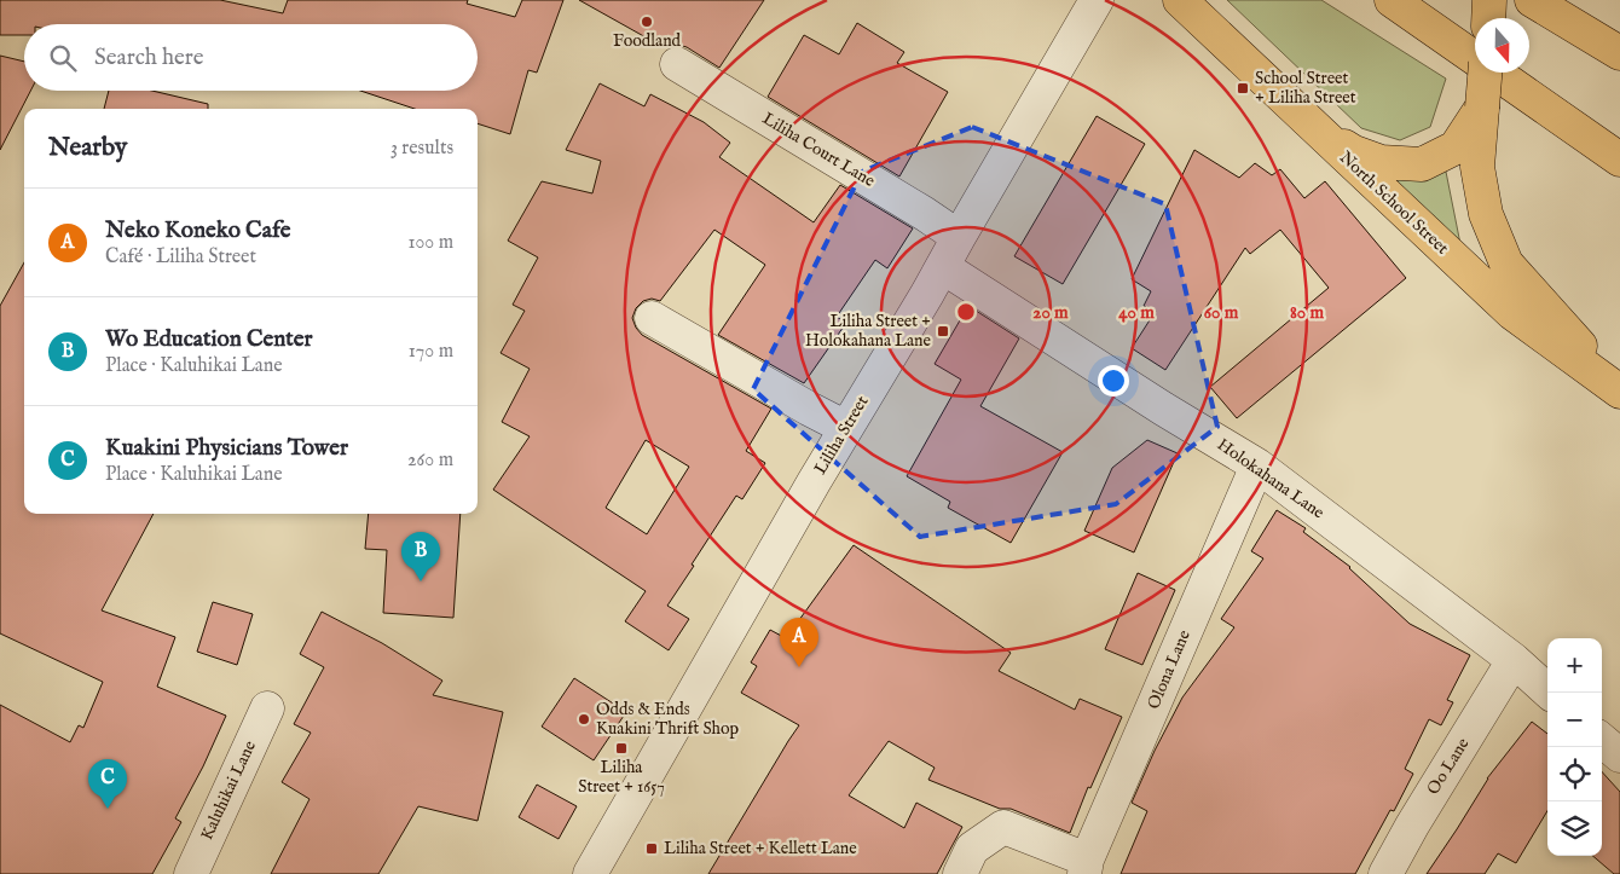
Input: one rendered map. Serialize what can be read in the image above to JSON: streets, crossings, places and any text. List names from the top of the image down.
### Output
{
  "streets": {
    "main road": ["North School Street"],
    "street": [
      "Liliha Court Lane",
      "Liliha Street",
      "Holokahana Lane",
      "Olona Lane",
      "Oo Lane",
      "Kaluhikai Lane"
    ]
  },
  "crossings": [
    ["Liliha Court Lane", "Liliha Street"],
    ["Liliha Street", "Holokahana Lane"],
    ["Holokahana Lane", "Olona Lane"],
    ["Holokahana Lane", "Oo Lane"]
  ],
  "places": {
    "other": ["Foodland", "Odds & Ends Kuakini Thrift Shop"],
    "transit": [
      "School Street + Liliha Street",
      "Liliha Street + Holokahana Lane",
      "Liliha Street + 1657",
      "Liliha Street + Kellett Lane"
    ]
  },
  "north": "bottom",
  "page": {
    "search": "Search here",
    "heading": ["Nearby", "3 results"],
    "list": [
      {
        "mark": "A",
        "name": "Neko Koneko Cafe",
        "note": "Café · Liliha Street",
        "value": "100 m"
      },
      {
        "mark": "B",
        "name": "Wo Education Center",
        "note": "Place · Kaluhikai Lane",
        "value": "170 m"
      },
      {
        "mark": "C",
        "name": "Kuakini Physicians Tower",
        "note": "Place · Kaluhikai Lane",
        "value": "260 m"
      }
    ],
    "pins": ["B", "A", "C"],
    "map_buttons": ["+", "−"]
  },
  "rings": [
    "20 m",
    "40 m",
    "60 m",
    "80 m"
  ]
}
